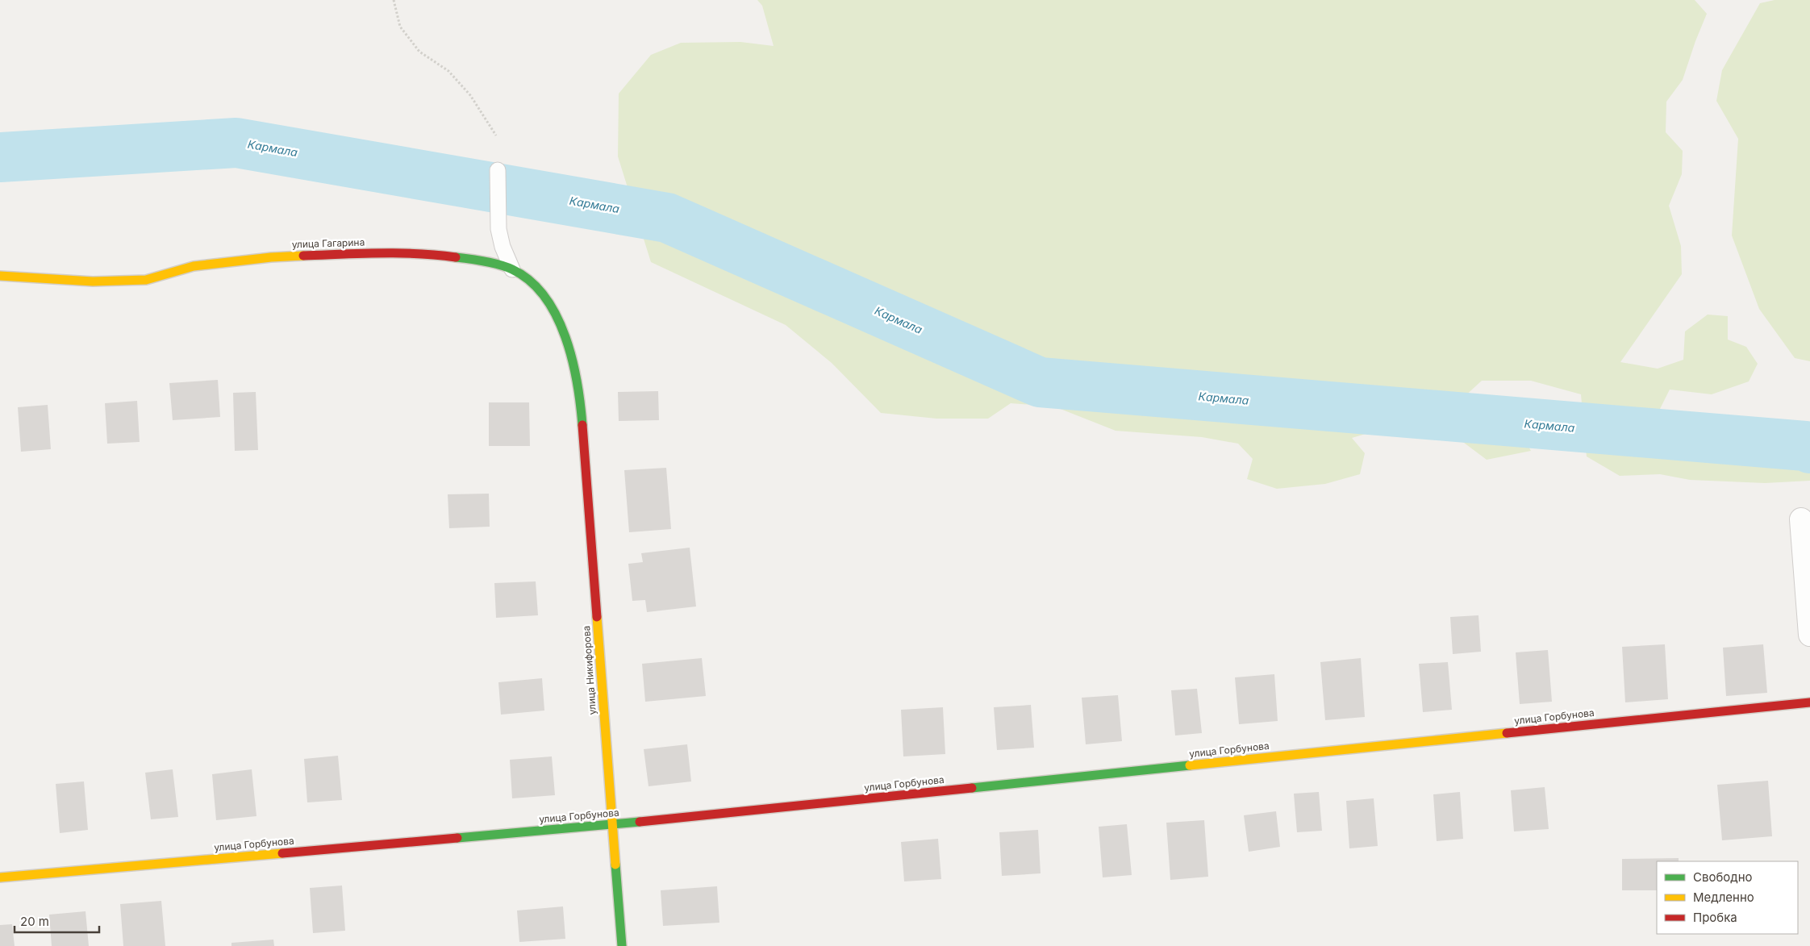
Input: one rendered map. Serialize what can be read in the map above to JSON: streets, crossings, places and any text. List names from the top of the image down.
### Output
{
  "streets": {
    "street": ["улица Гагарина", "улица Никифорова", "улица Горбунова"]
  },
  "crossings": [
    ["улица Гагарина", "улица Никифорова"],
    ["улица Никифорова", "улица Горбунова"]
  ],
  "water": ["Кармала"],
  "legend": ["Свободно", "Медленно", "Пробка"],
  "scale_bar": "20 m"
}
